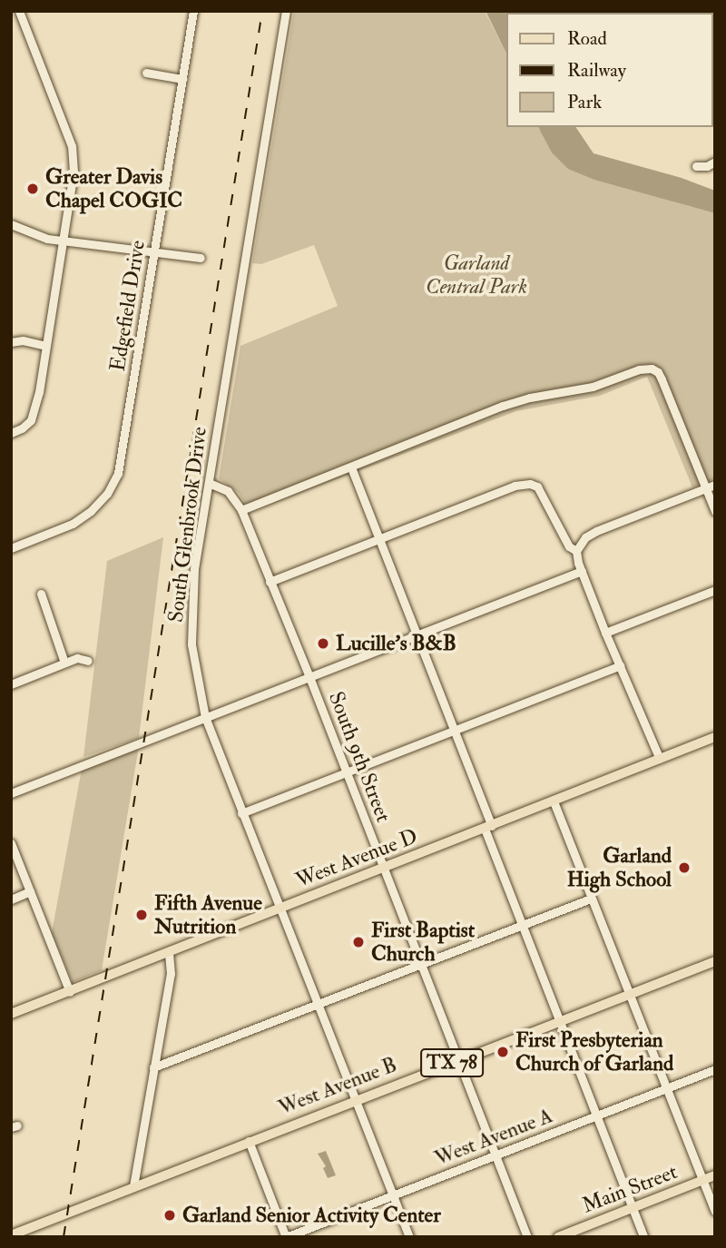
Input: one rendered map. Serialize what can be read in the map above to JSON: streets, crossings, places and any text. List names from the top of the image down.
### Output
{
  "streets": {
    "main road": [
      "West Avenue D",
      "TX 78",
      "West Avenue B",
      "Main Street"
    ],
    "street": [
      "Edgefield Drive",
      "South Glenbrook Drive",
      "South 9th Street",
      "West Avenue A"
    ]
  },
  "crossings": [
    ["South Glenbrook Drive", "South 9th Street"],
    ["South Glenbrook Drive", "West Avenue D"],
    ["South Glenbrook Drive", "West Avenue B"],
    ["South Glenbrook Drive", "West Avenue A"],
    ["South 9th Street", "West Avenue D"],
    ["South 9th Street", "West Avenue B"],
    ["South 9th Street", "West Avenue A"]
  ],
  "parks": ["Garland Central Park"],
  "places": [
    "Greater Davis Chapel COGIC",
    "Lucille's B&B",
    "Garland High School",
    "Fifth Avenue Nutrition",
    "First Baptist Church",
    "First Presbyterian Church of Garland",
    "Garland Senior Activity Center"
  ],
  "legend": ["Road", "Railway", "Park"]
}
